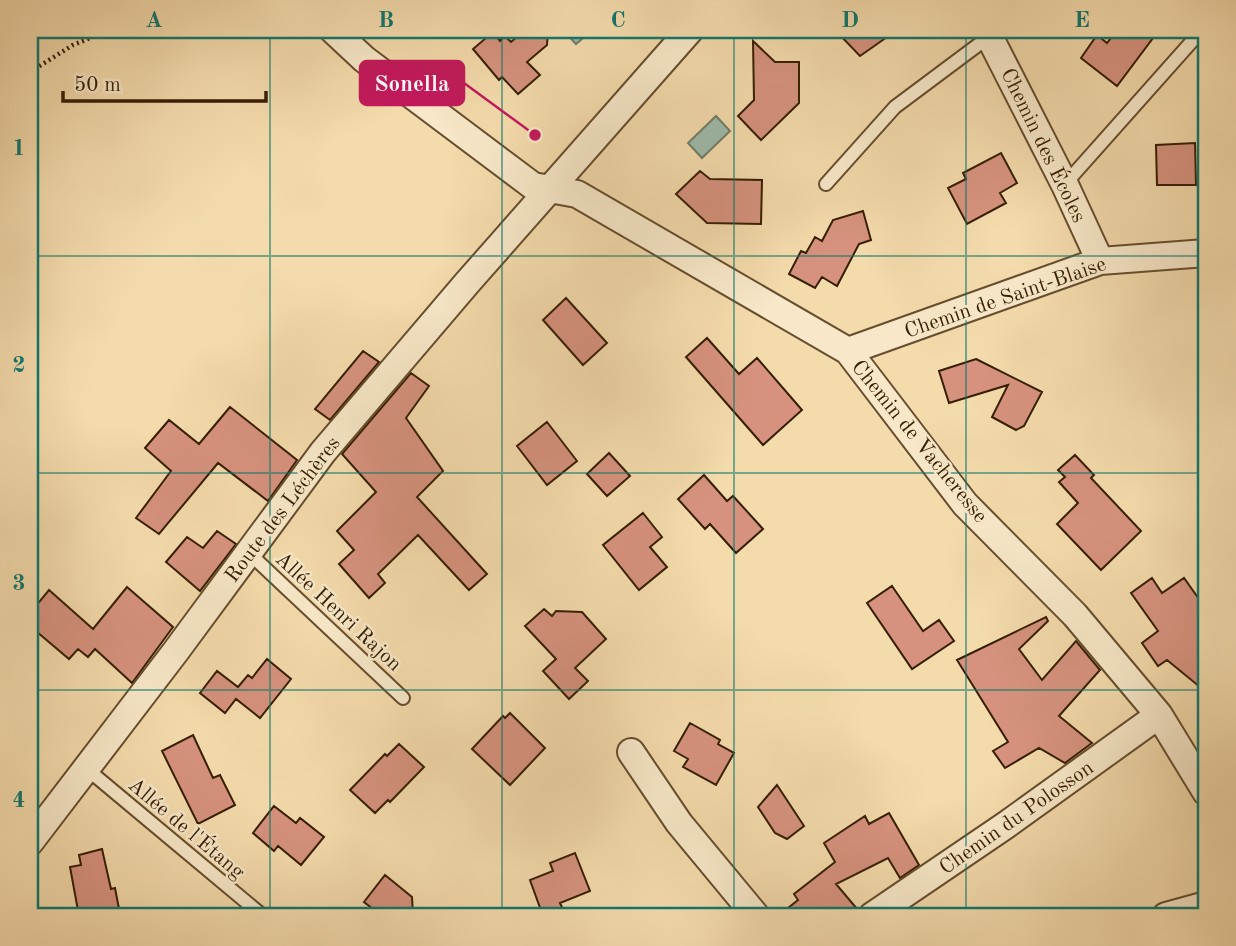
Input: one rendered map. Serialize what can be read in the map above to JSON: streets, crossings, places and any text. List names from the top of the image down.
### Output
{
  "streets": {
    "street": [
      "Chemin des Écoles",
      "Chemin de Saint-Blaise",
      "Chemin de Vacheresse",
      "Route des Léchères",
      "Chemin du Polosson"
    ],
    "lane": ["Allée Henri Rajon", "Allée de l'Étang"]
  },
  "crossings": [
    ["Chemin des Écoles", "Chemin de Saint-Blaise"],
    ["Chemin de Saint-Blaise", "Chemin de Vacheresse"],
    ["Chemin de Vacheresse", "Route des Léchères"],
    ["Chemin de Vacheresse", "Chemin du Polosson"],
    ["Route des Léchères", "Allée Henri Rajon"],
    ["Route des Léchères", "Allée de l'Étang"]
  ],
  "places": ["Sonella"],
  "scale_bar": "50 m",
  "grid": {
    "columns": [
      "A",
      "B",
      "C",
      "D",
      "E"
    ],
    "rows": [
      "1",
      "2",
      "3",
      "4"
    ]
  }
}
